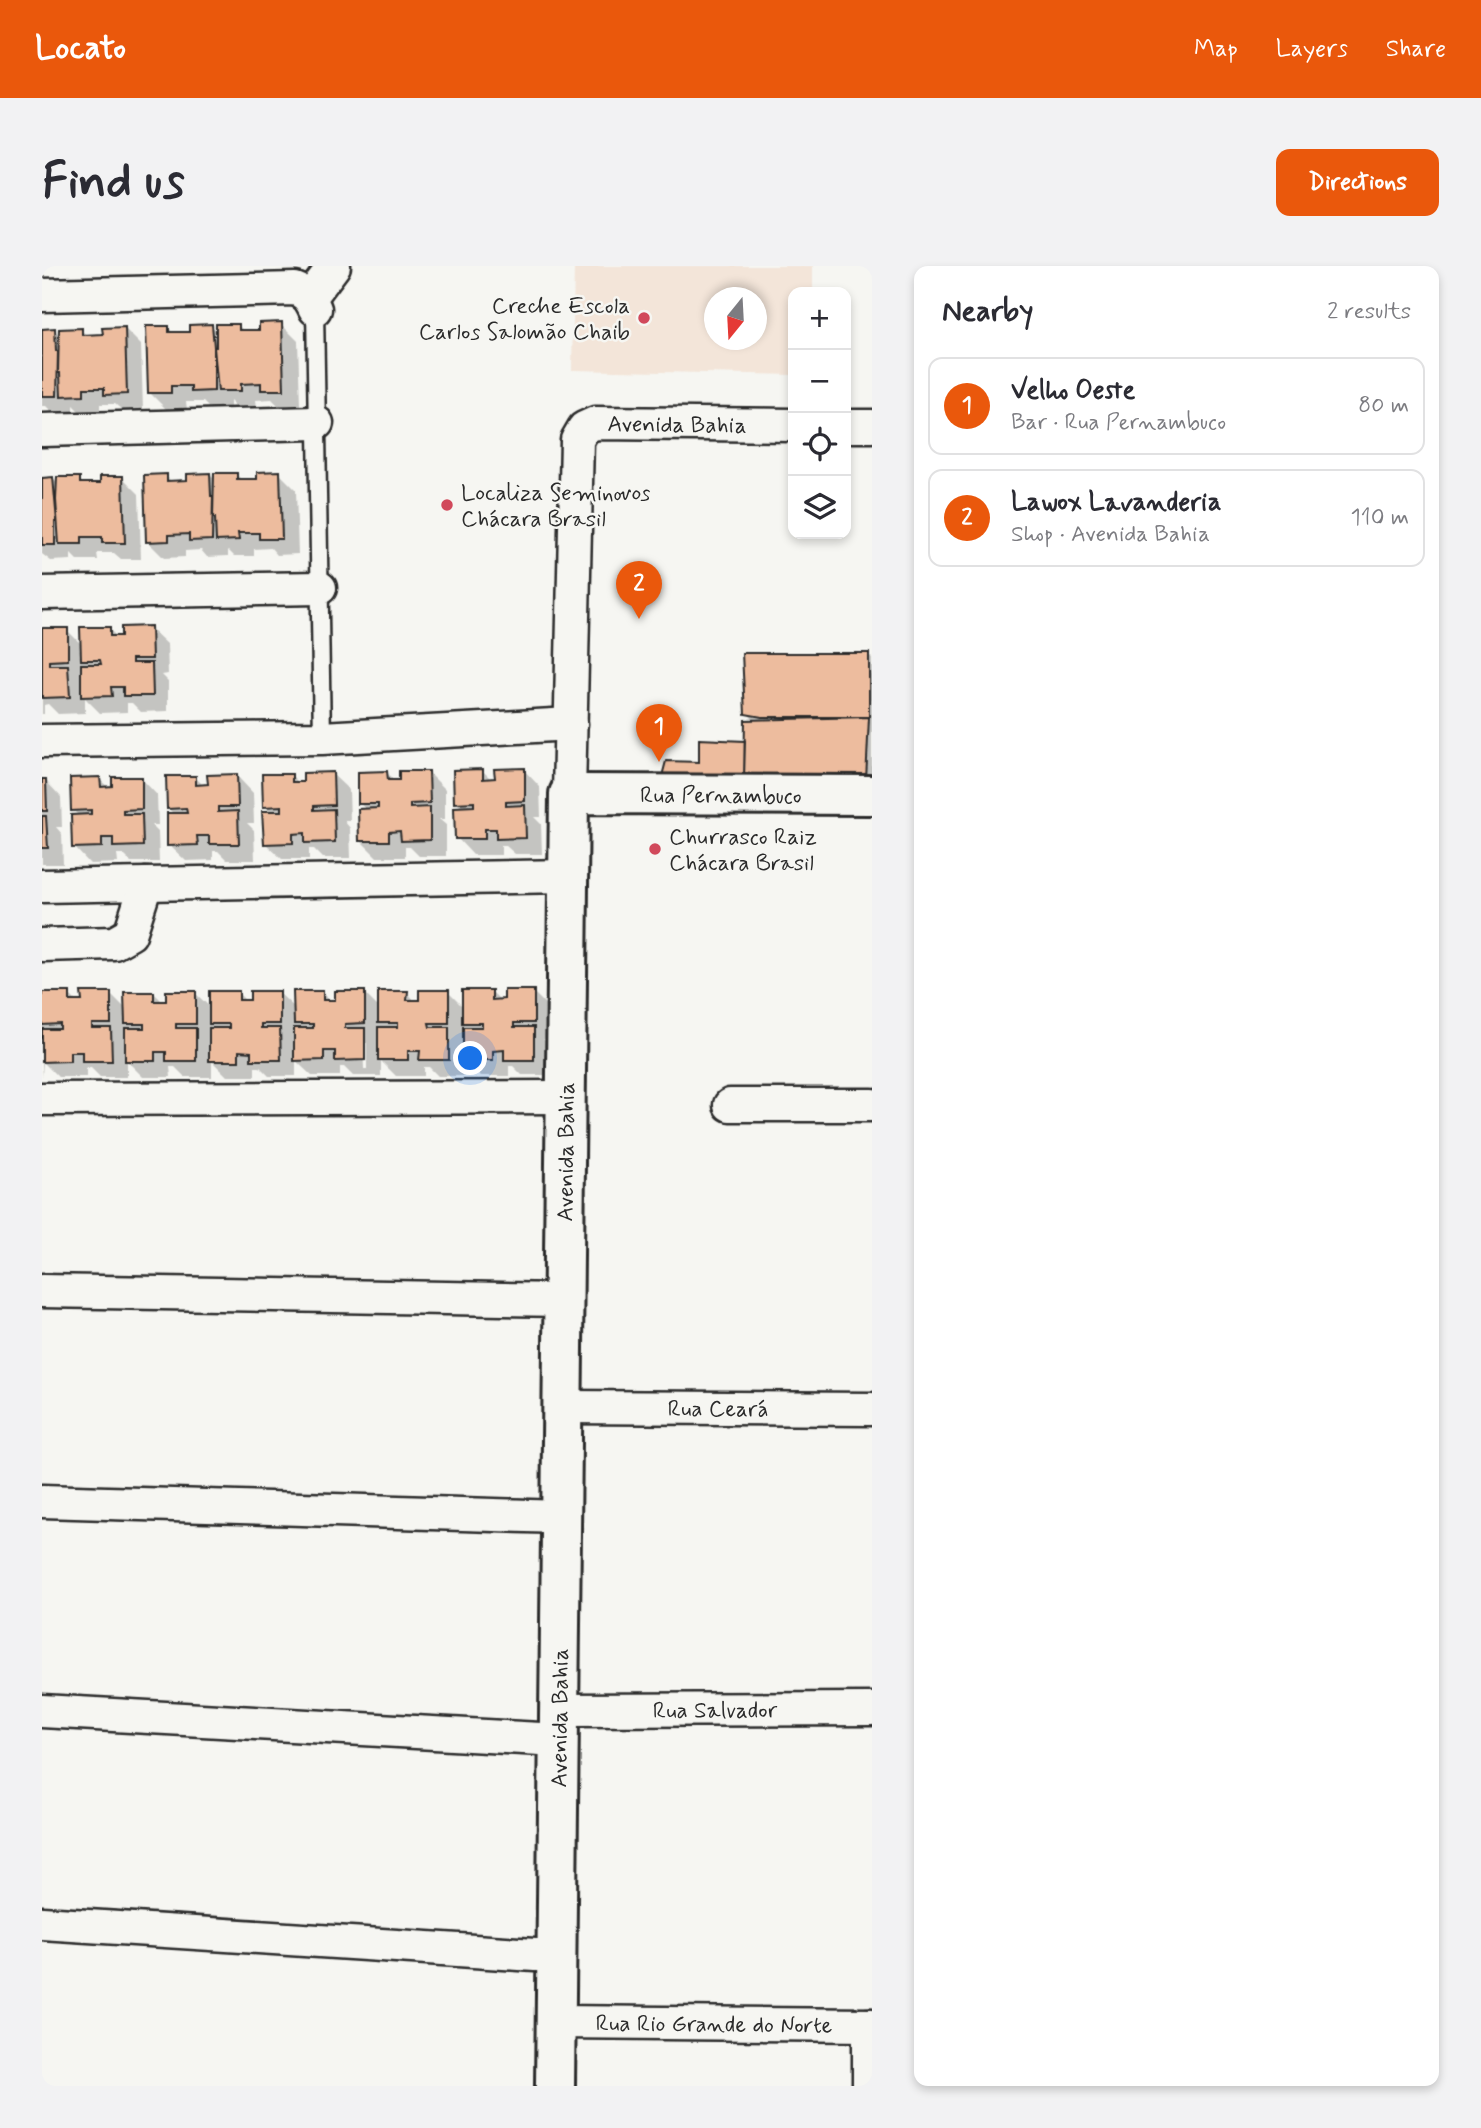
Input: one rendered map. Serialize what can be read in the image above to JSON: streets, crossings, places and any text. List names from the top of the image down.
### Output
{
  "streets": {
    "street": [
      "Avenida Bahia",
      "Rua Pernambuco",
      "Rua Ceará",
      "Rua Salvador",
      "Rua Rio Grande do Norte"
    ]
  },
  "crossings": [
    ["Avenida Bahia", "Rua Pernambuco"],
    ["Avenida Bahia", "Rua Ceará"],
    ["Avenida Bahia", "Rua Salvador"],
    ["Avenida Bahia", "Rua Rio Grande do Norte"]
  ],
  "places": ["Creche Escola Carlos Salomão Chaib", "Localiza Seminovos Chácara Brasil", "Churrasco Raiz Chácara Brasil"],
  "north": "bottom",
  "page": {
    "header": "Locato",
    "nav": ["Map", "Layers", "Share"],
    "buttons": "Directions",
    "title": "Find us",
    "heading": ["Nearby", "2 results"],
    "map_buttons": ["+", "−"],
    "list": [
      {
        "mark": "1",
        "name": "Velho Oeste",
        "note": "Bar · Rua Pernambuco",
        "value": "80 m"
      },
      {
        "mark": "2",
        "name": "Lawox Lavanderia",
        "note": "Shop · Avenida Bahia",
        "value": "110 m"
      }
    ],
    "pins": ["2", "1"]
  }
}
